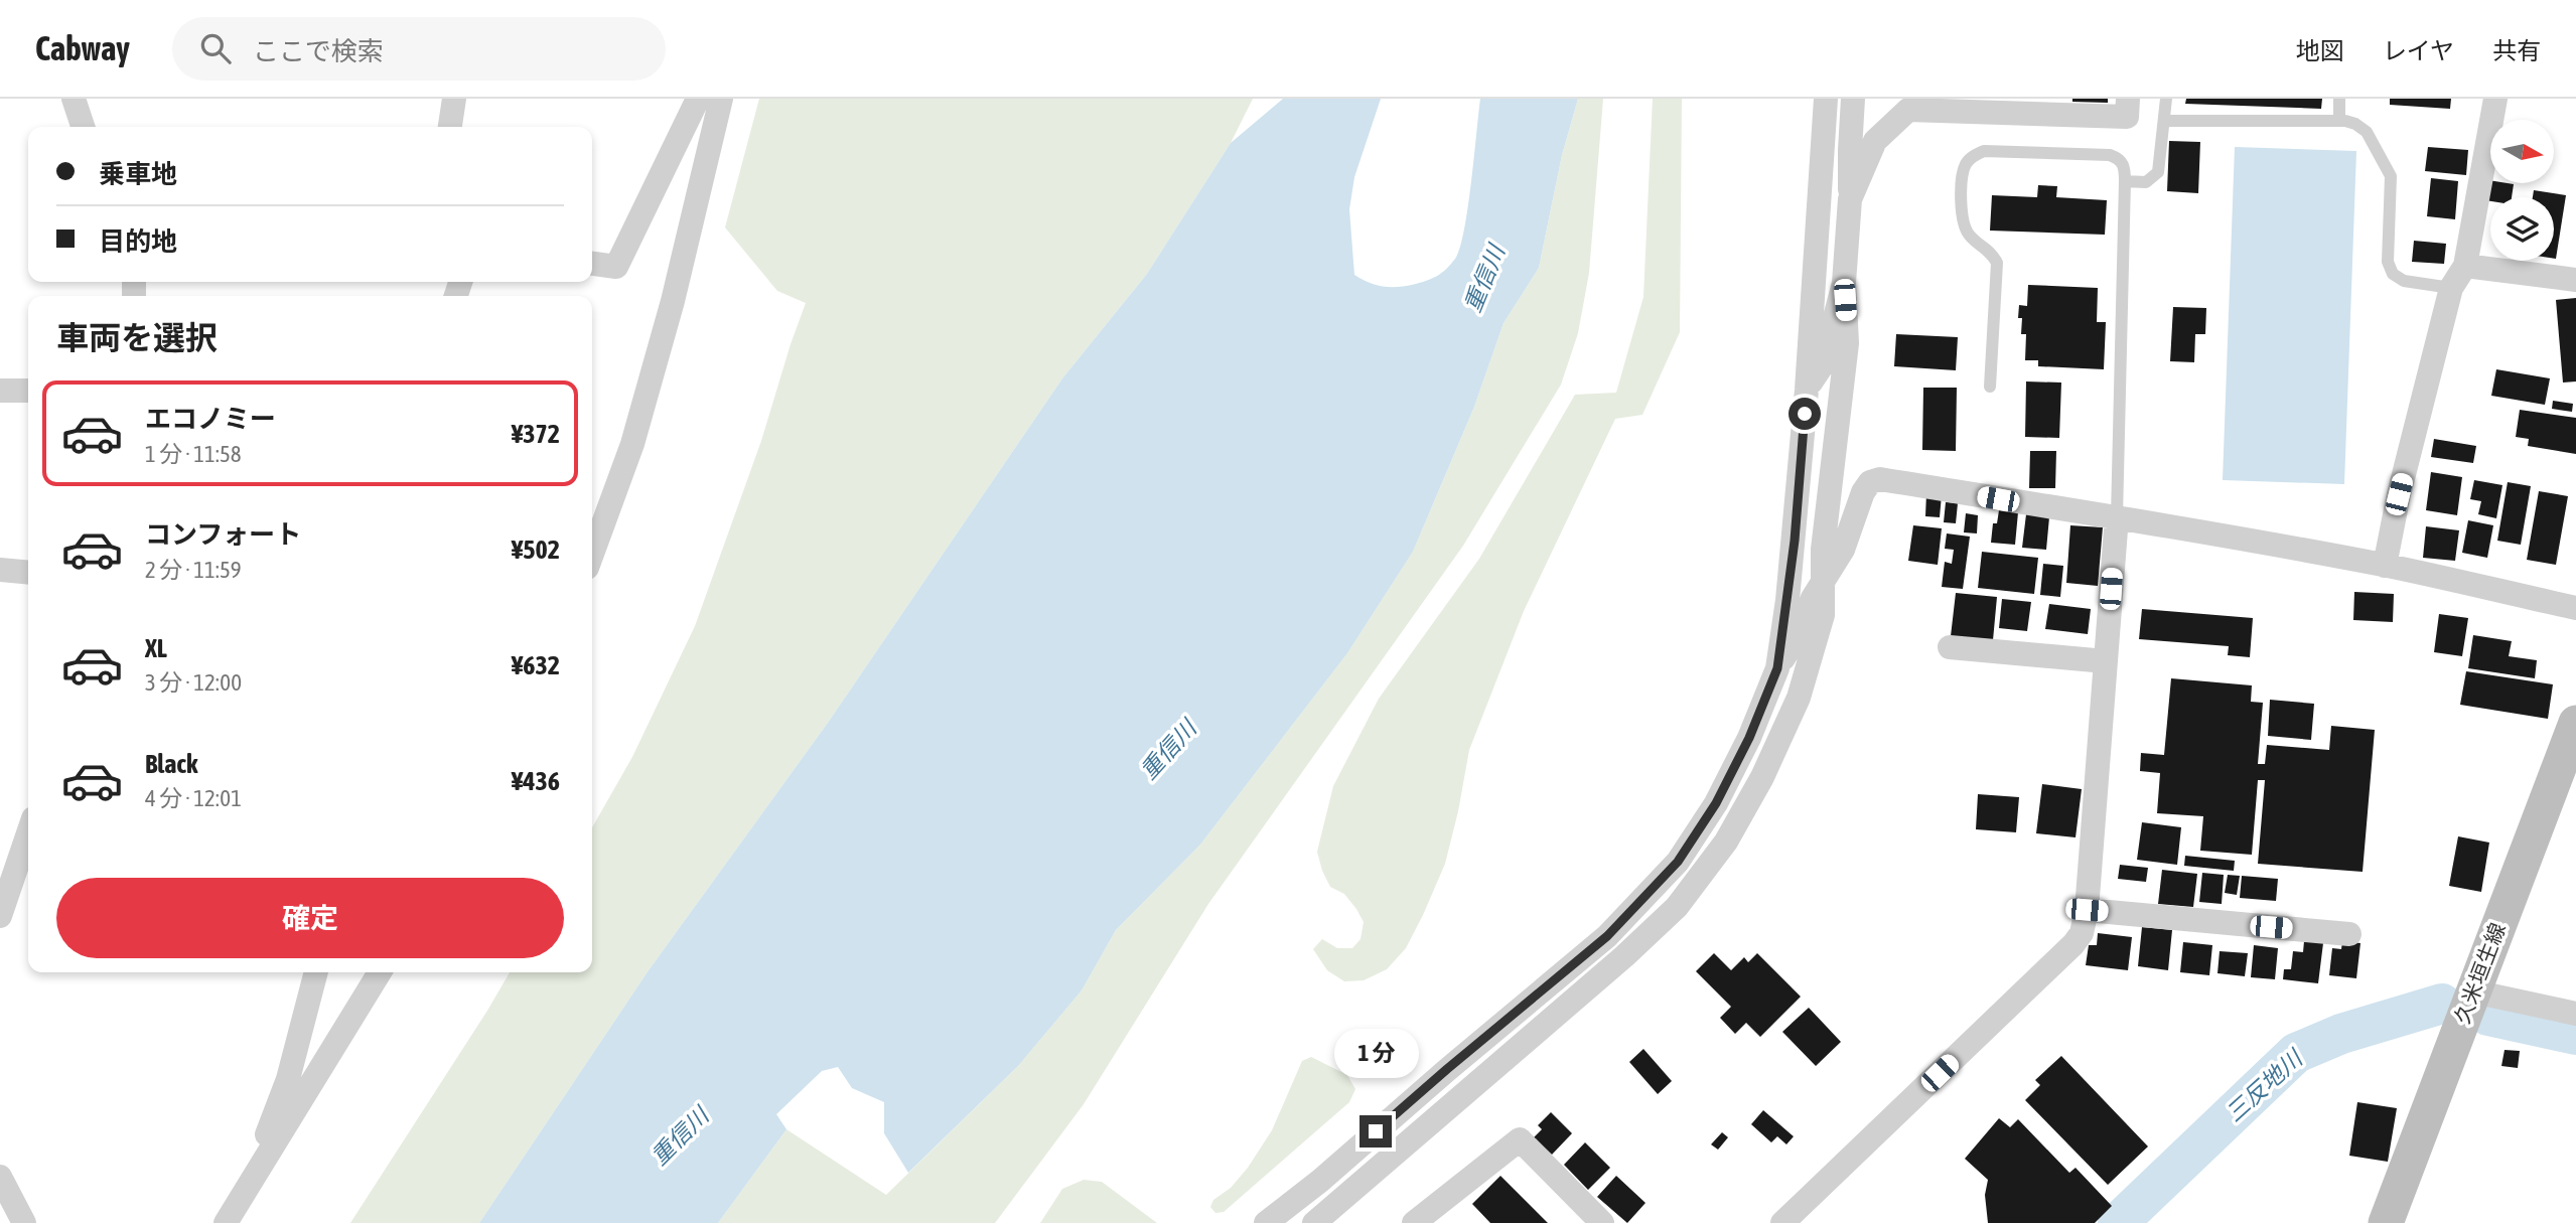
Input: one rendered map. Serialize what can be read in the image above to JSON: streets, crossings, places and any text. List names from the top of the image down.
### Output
{
  "streets": {
    "main road": ["久米垣生線"]
  },
  "water": ["重信川", "三反地川"],
  "north": "right",
  "page": {
    "header": "Cabway",
    "search": "ここで検索",
    "nav": ["地図", "レイヤ", "共有"],
    "banner": ["乗車地", "目的地"],
    "heading": "車両を選択",
    "list": [
      {
        "name": "エコノミー",
        "note": "1 分 · 11:58",
        "value": "¥372"
      },
      {
        "name": "コンフォート",
        "note": "2 分 · 11:59",
        "value": "¥502"
      },
      {
        "name": "XL",
        "note": "3 分 · 12:00",
        "value": "¥632"
      },
      {
        "name": "Black",
        "note": "4 分 · 12:01",
        "value": "¥436"
      }
    ],
    "buttons": "確定",
    "bubble": "1 分"
  }
}
